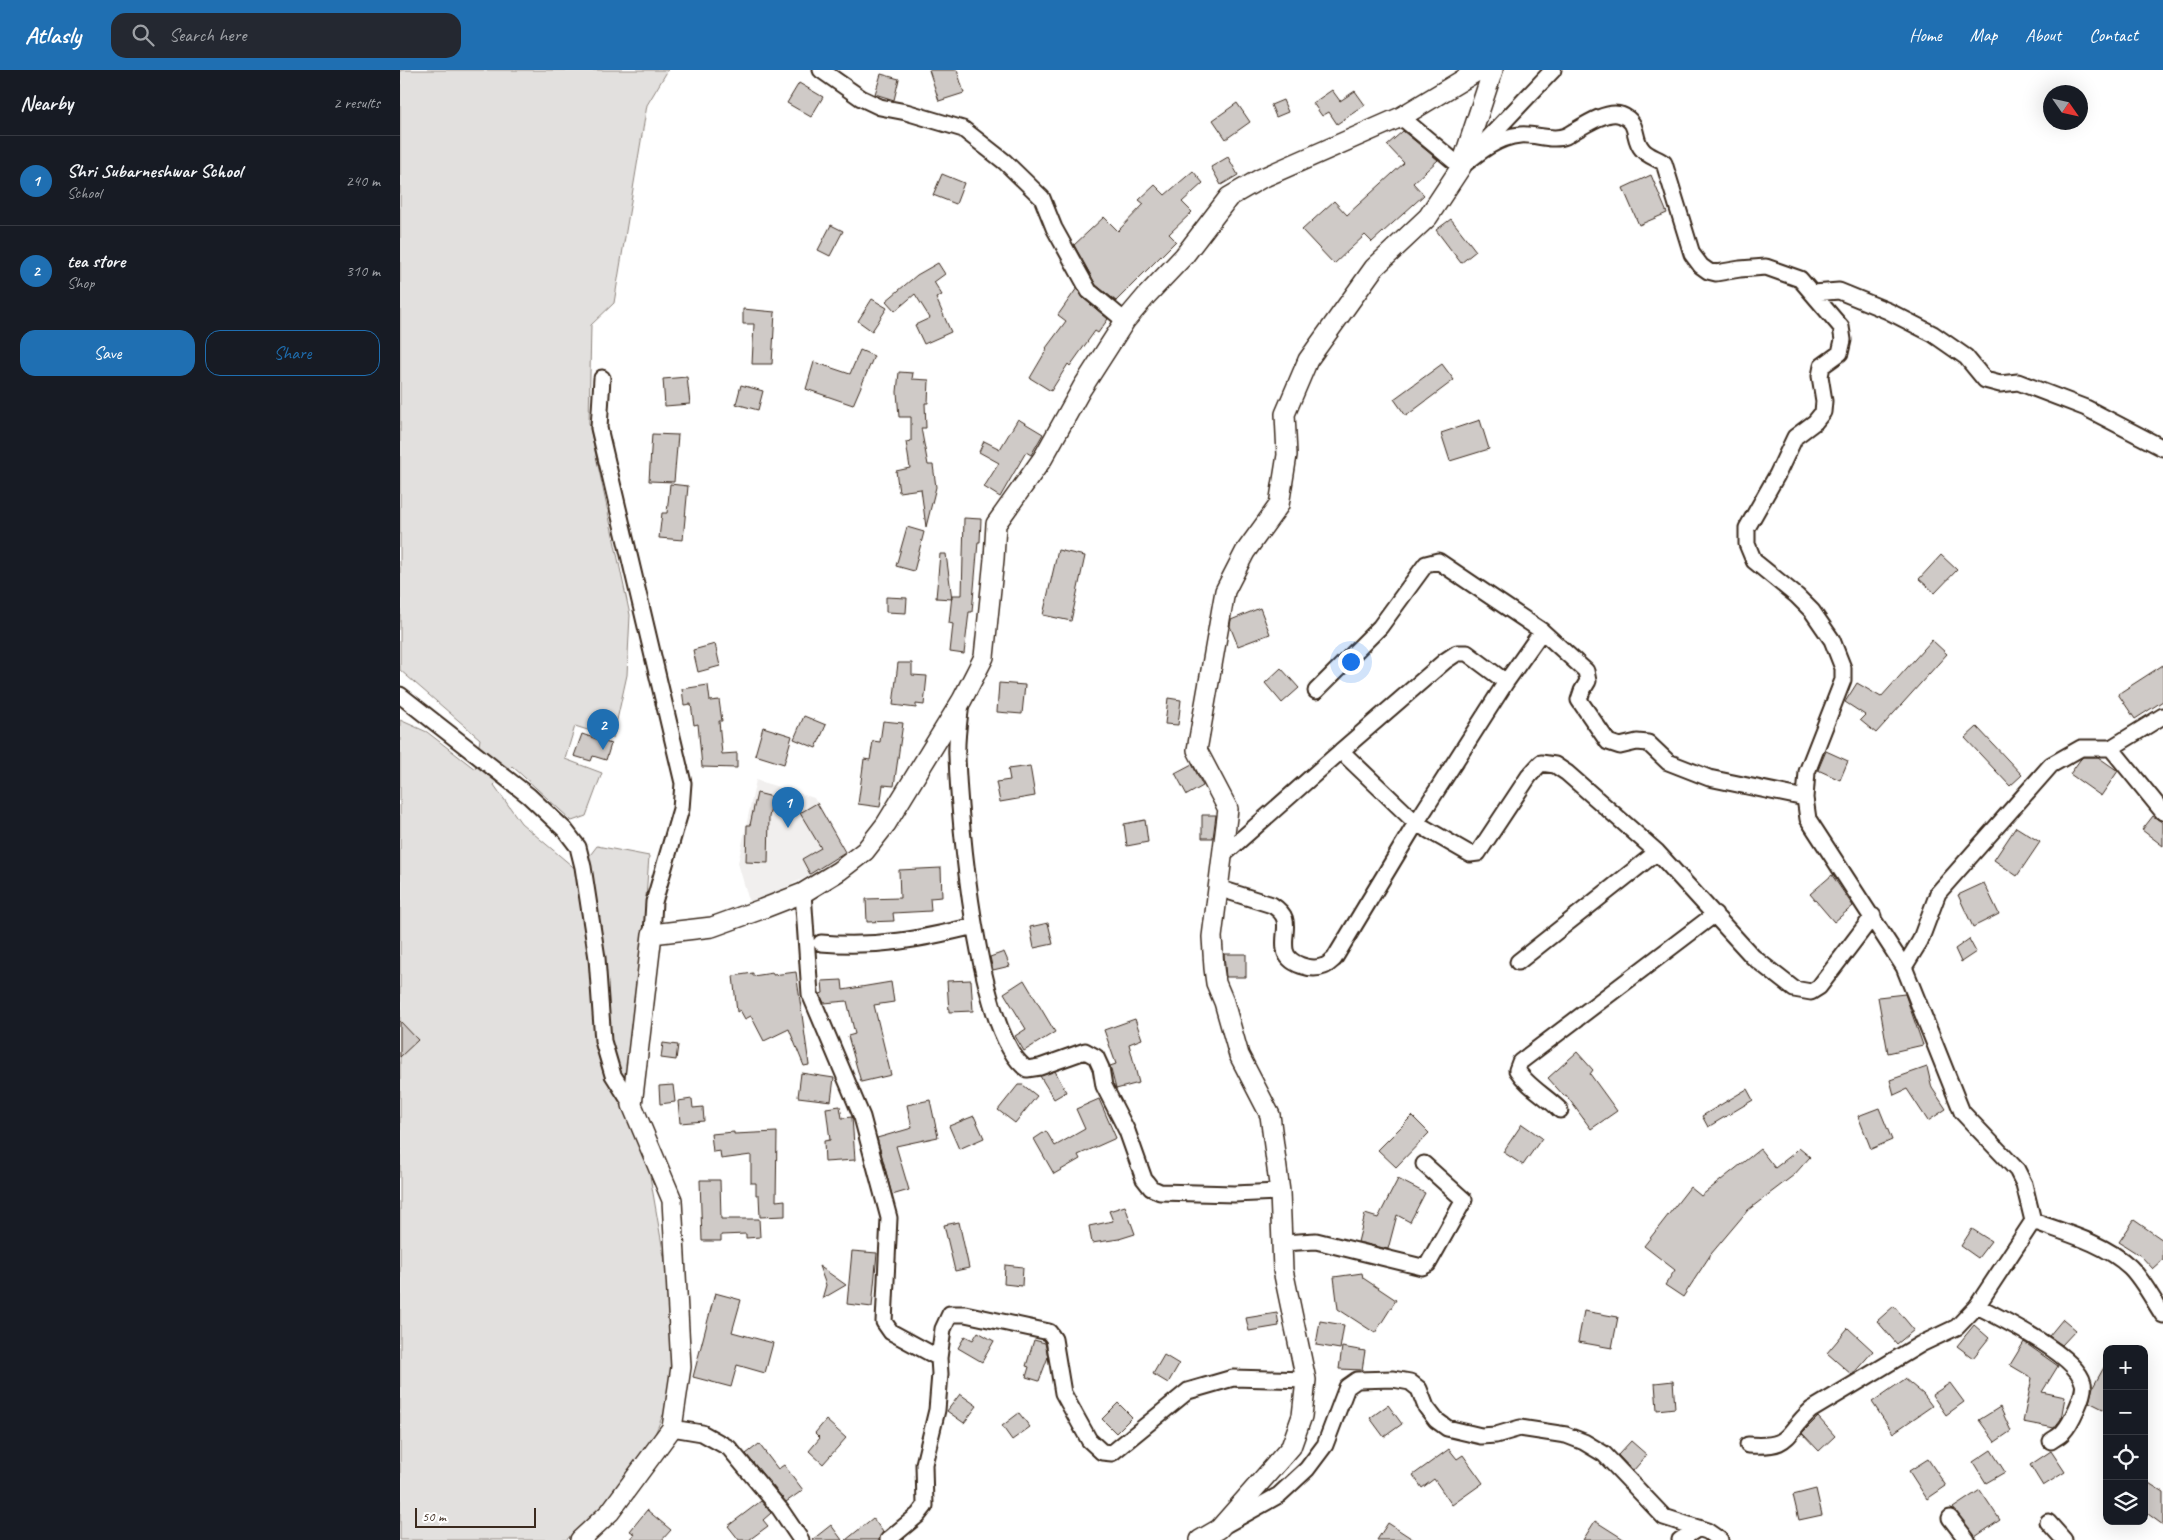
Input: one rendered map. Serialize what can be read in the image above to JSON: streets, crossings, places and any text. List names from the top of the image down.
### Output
{
  "scale_bar": "50 m",
  "north": "bottom right",
  "page": {
    "header": "Atlasly",
    "search": "Search here",
    "nav": [
      "Home",
      "Map",
      "About",
      "Contact"
    ],
    "heading": ["Nearby", "2 results"],
    "list": [
      {
        "mark": "1",
        "name": "Shri Subarneshwar School",
        "note": "School",
        "value": "240 m"
      },
      {
        "mark": "2",
        "name": "tea store",
        "note": "Shop",
        "value": "310 m"
      }
    ],
    "buttons": ["Save", "Share"],
    "pins": ["2", "1"],
    "map_buttons": ["+", "−"],
    "scale": "50 m"
  }
}
